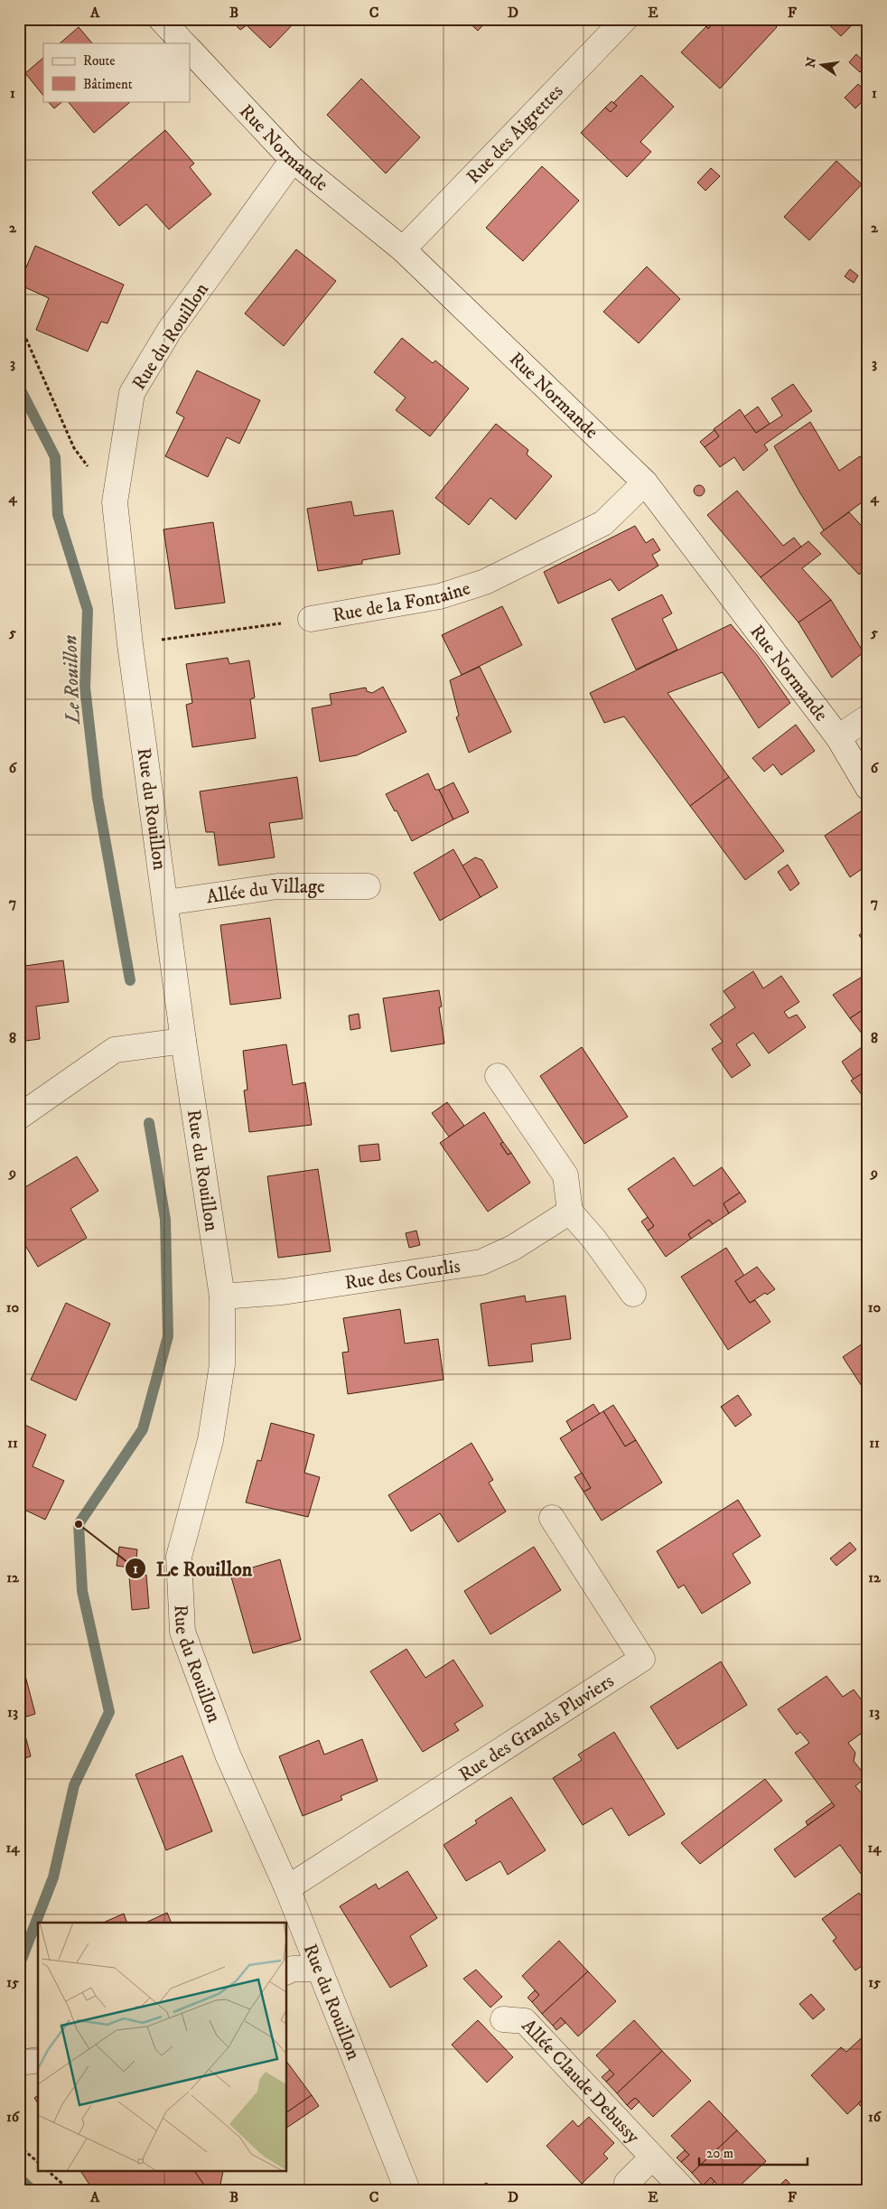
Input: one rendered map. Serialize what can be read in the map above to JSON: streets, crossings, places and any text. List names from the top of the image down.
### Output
{
  "streets": {
    "street": [
      "Rue des Aigrettes",
      "Rue Normande",
      "Rue du Rouillon",
      "Rue de la Fontaine",
      "Allée du Village",
      "Rue des Courlis",
      "Rue des Grands Pluviers",
      "Allée Claude Debussy"
    ]
  },
  "crossings": [
    ["Rue des Aigrettes", "Rue Normande"],
    ["Rue Normande", "Rue du Rouillon"],
    ["Rue Normande", "Rue de la Fontaine"],
    ["Rue du Rouillon", "Rue de la Fontaine"],
    ["Rue du Rouillon", "Allée du Village"],
    ["Rue du Rouillon", "Rue des Courlis"],
    ["Rue du Rouillon", "Rue des Grands Pluviers"]
  ],
  "water": ["Le Rouillon"],
  "places": ["Le Rouillon"],
  "legend": ["Route", "Bâtiment"],
  "scale_bar": "20 m",
  "north": "left",
  "grid": {
    "columns": [
      "A",
      "B",
      "C",
      "D",
      "E",
      "F"
    ],
    "rows": [
      "1",
      "2",
      "3",
      "4",
      "5",
      "6",
      "7",
      "8",
      "9",
      "10",
      "11",
      "12",
      "13",
      "14",
      "15",
      "16"
    ]
  }
}
